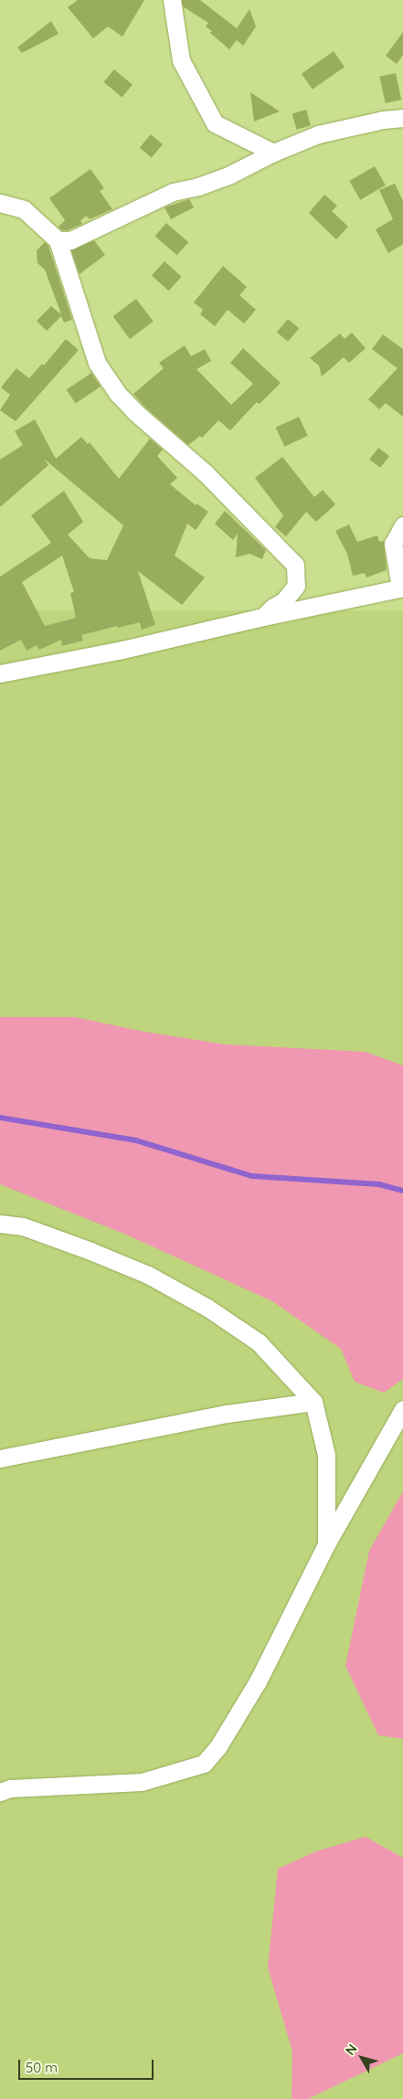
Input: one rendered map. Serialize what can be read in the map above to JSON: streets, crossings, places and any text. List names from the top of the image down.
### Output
{
  "scale_bar": "50 m",
  "north": "top left"
}
